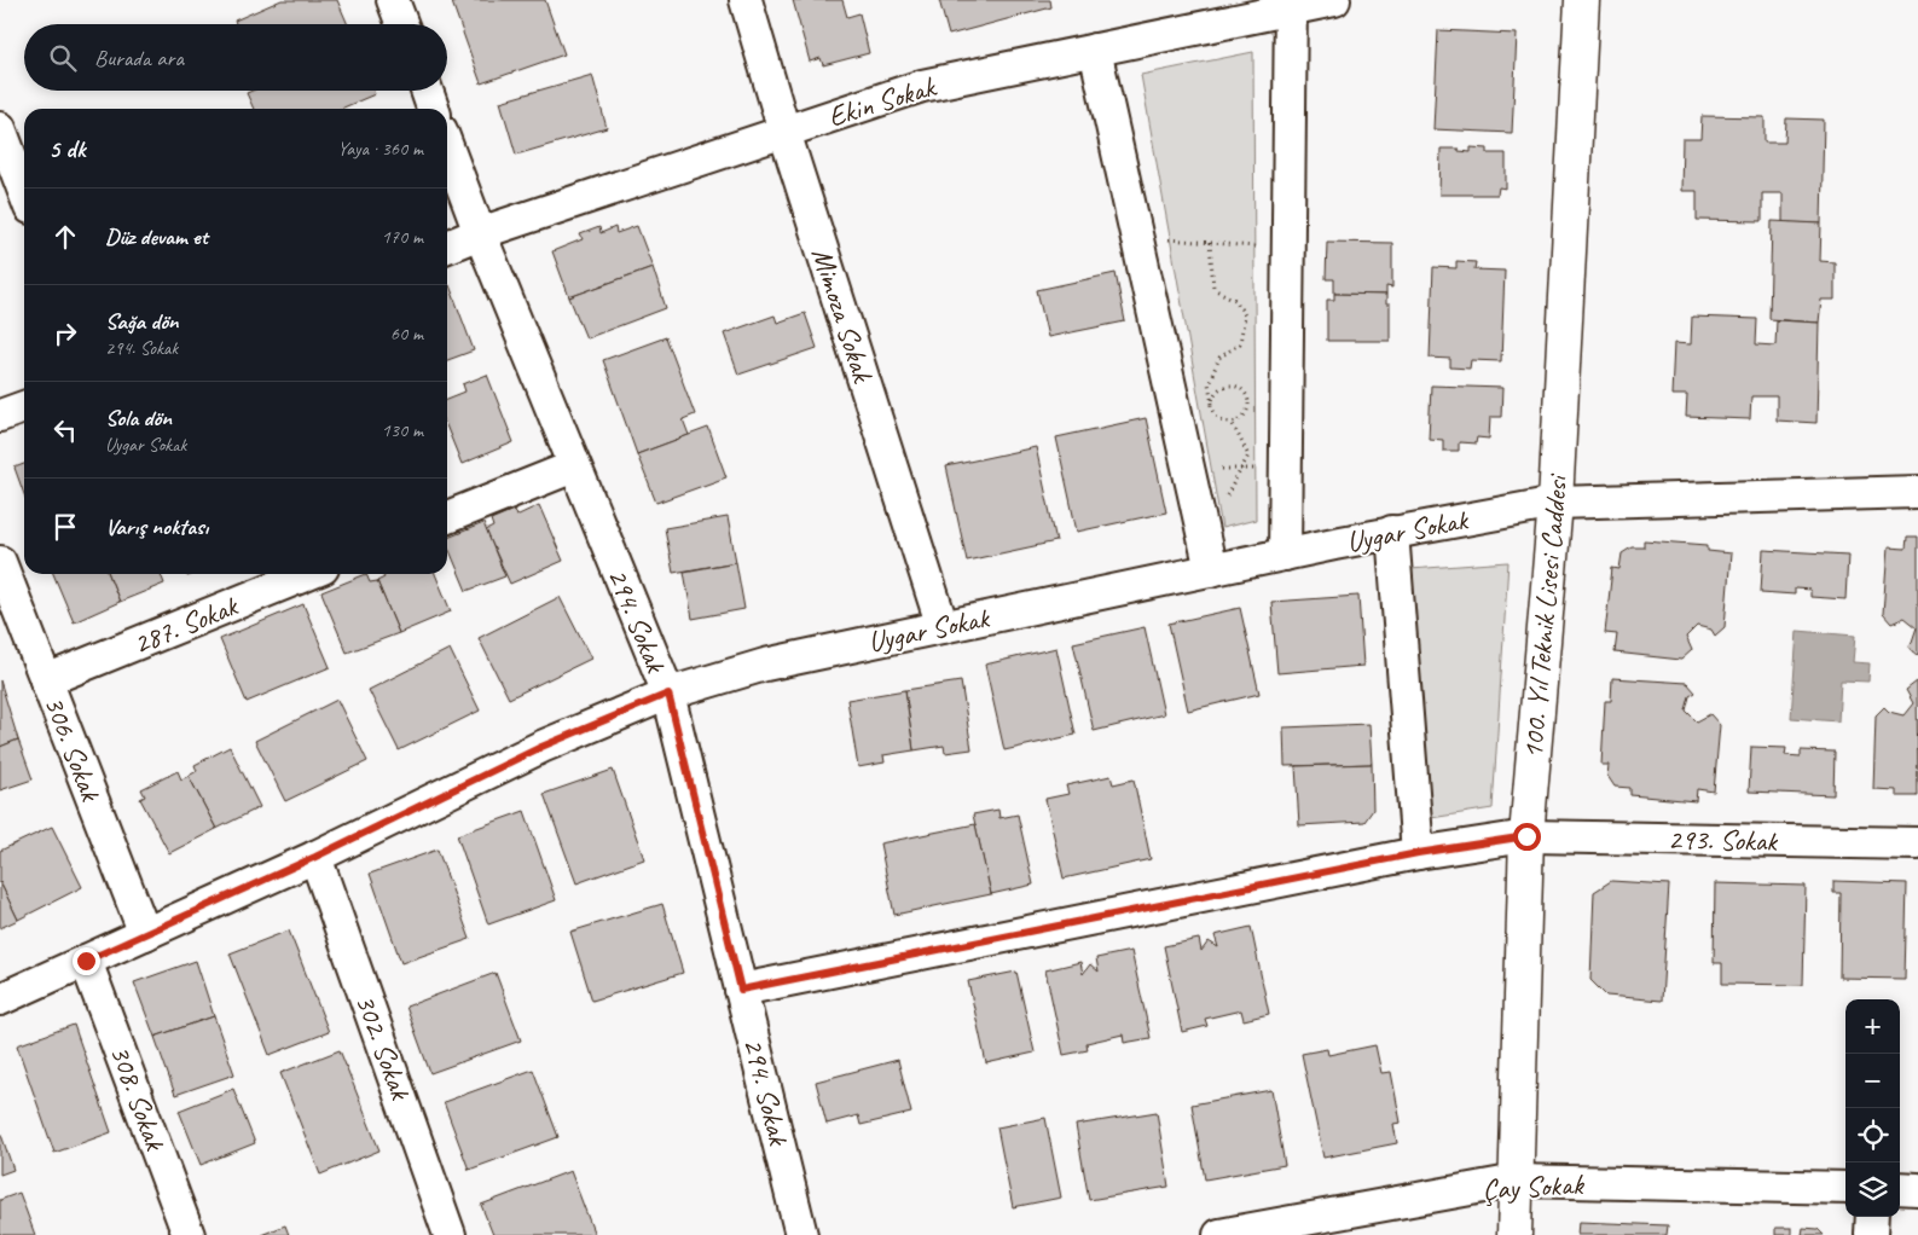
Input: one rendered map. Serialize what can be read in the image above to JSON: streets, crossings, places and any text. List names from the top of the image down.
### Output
{
  "streets": {
    "main road": ["100. Yıl Teknik Lisesi Caddesi"],
    "street": [
      "Ekin Sokak",
      "Mimoza Sokak",
      "Uygar Sokak",
      "294. Sokak",
      "287. Sokak",
      "306. Sokak",
      "293. Sokak",
      "302. Sokak",
      "308. Sokak",
      "Çay Sokak"
    ]
  },
  "crossings": [
    ["Ekin Sokak", "Mimoza Sokak"],
    ["Ekin Sokak", "294. Sokak"],
    ["Mimoza Sokak", "Uygar Sokak"],
    ["Uygar Sokak", "100. Yıl Teknik Lisesi Caddesi"],
    ["Uygar Sokak", "294. Sokak"],
    ["Uygar Sokak", "306. Sokak"],
    ["Uygar Sokak", "302. Sokak"],
    ["Uygar Sokak", "308. Sokak"],
    ["100. Yıl Teknik Lisesi Caddesi", "293. Sokak"],
    ["100. Yıl Teknik Lisesi Caddesi", "Çay Sokak"],
    ["294. Sokak", "293. Sokak"],
    ["287. Sokak", "306. Sokak"]
  ],
  "page": {
    "search": "Burada ara",
    "heading": ["5 dk", "Yaya · 360 m"],
    "list": [
      ["Düz devam et", "170 m"],
      ["Sağa dön", "294. Sokak", "60 m"],
      ["Sola dön", "Uygar Sokak", "130 m"],
      "Varış noktası"
    ],
    "map_buttons": ["+", "−"]
  }
}
